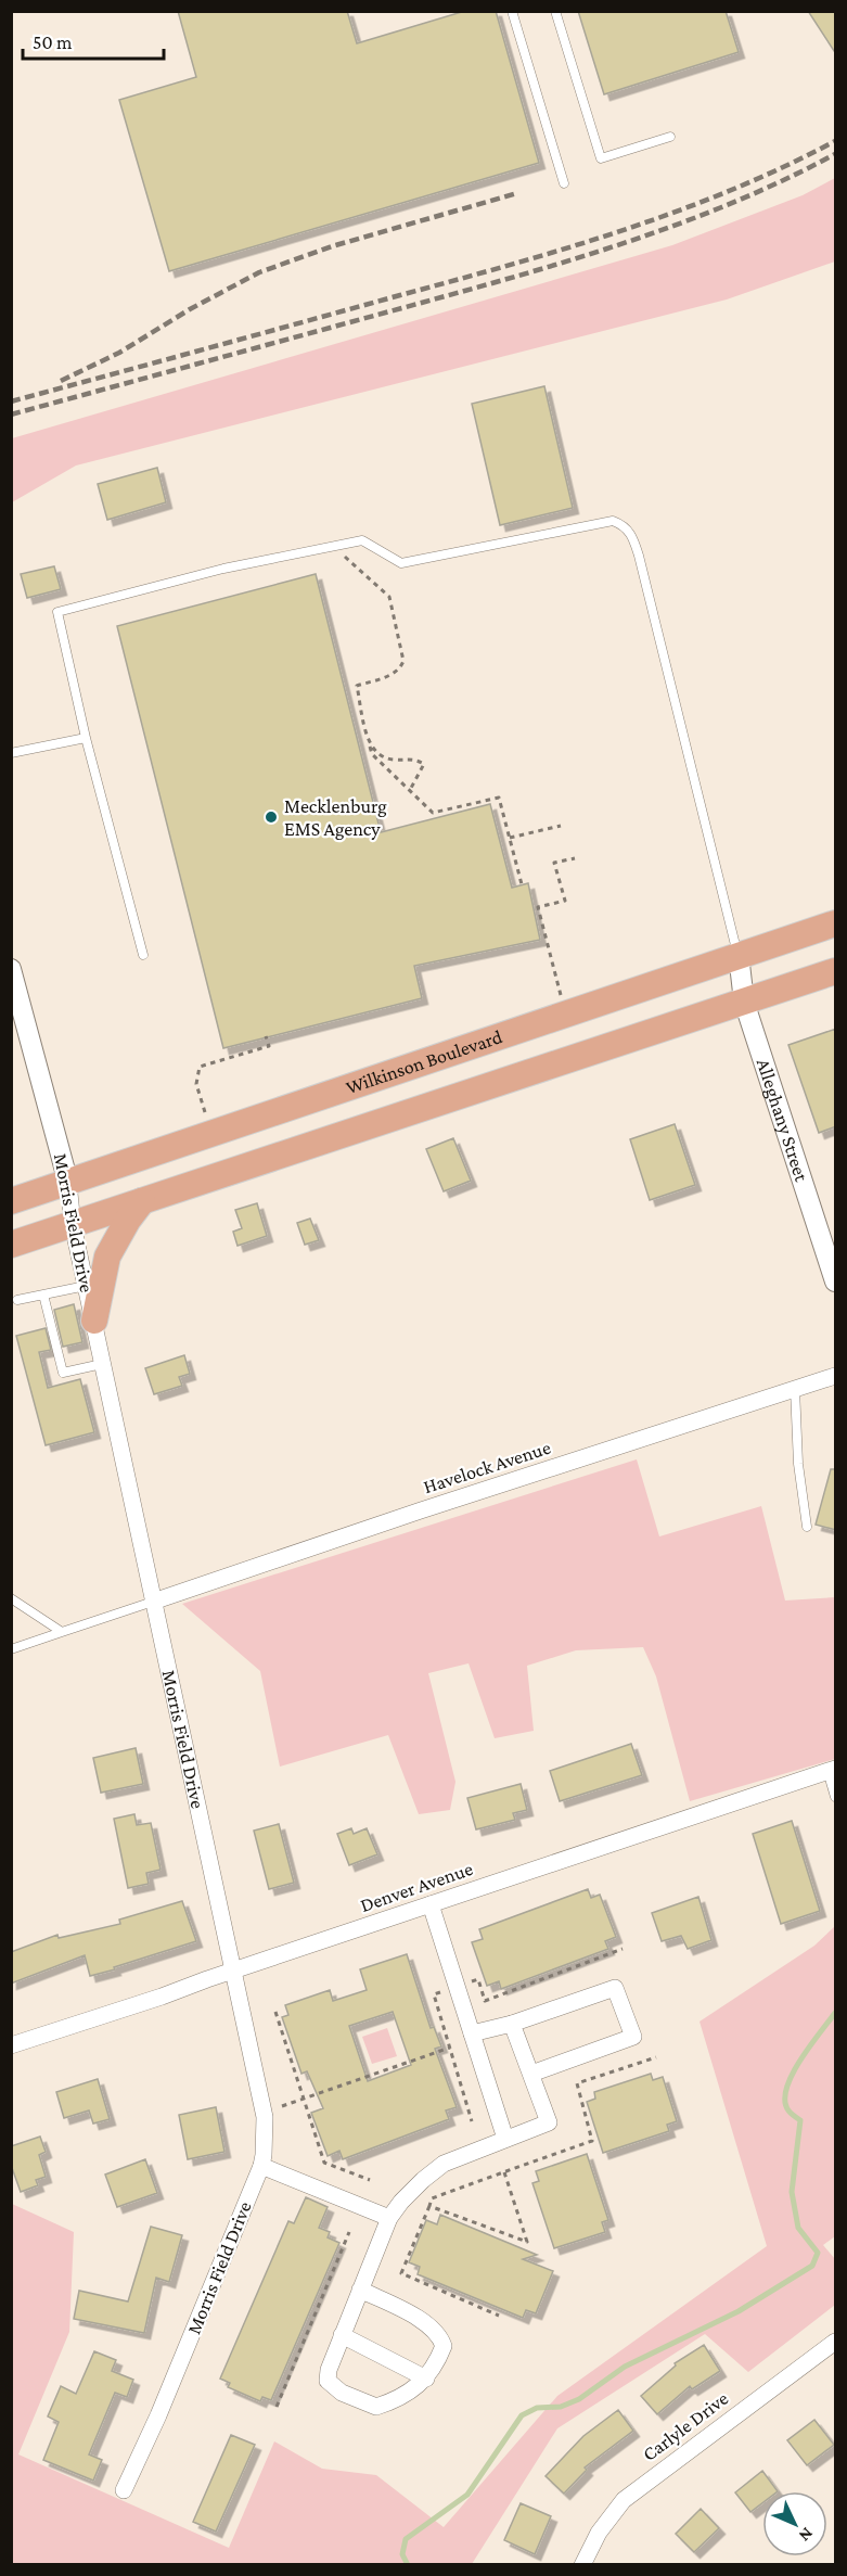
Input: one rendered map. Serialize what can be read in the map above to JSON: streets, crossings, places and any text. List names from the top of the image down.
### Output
{
  "streets": {
    "main road": ["Wilkinson Boulevard"],
    "street": [
      "Alleghany Street",
      "Morris Field Drive",
      "Havelock Avenue",
      "Denver Avenue",
      "Carlyle Drive"
    ]
  },
  "crossings": [
    ["Wilkinson Boulevard", "Alleghany Street"],
    ["Wilkinson Boulevard", "Morris Field Drive"],
    ["Morris Field Drive", "Havelock Avenue"],
    ["Morris Field Drive", "Denver Avenue"]
  ],
  "places": ["Mecklenburg EMS Agency"],
  "scale_bar": "50 m",
  "north": "bottom right"
}
